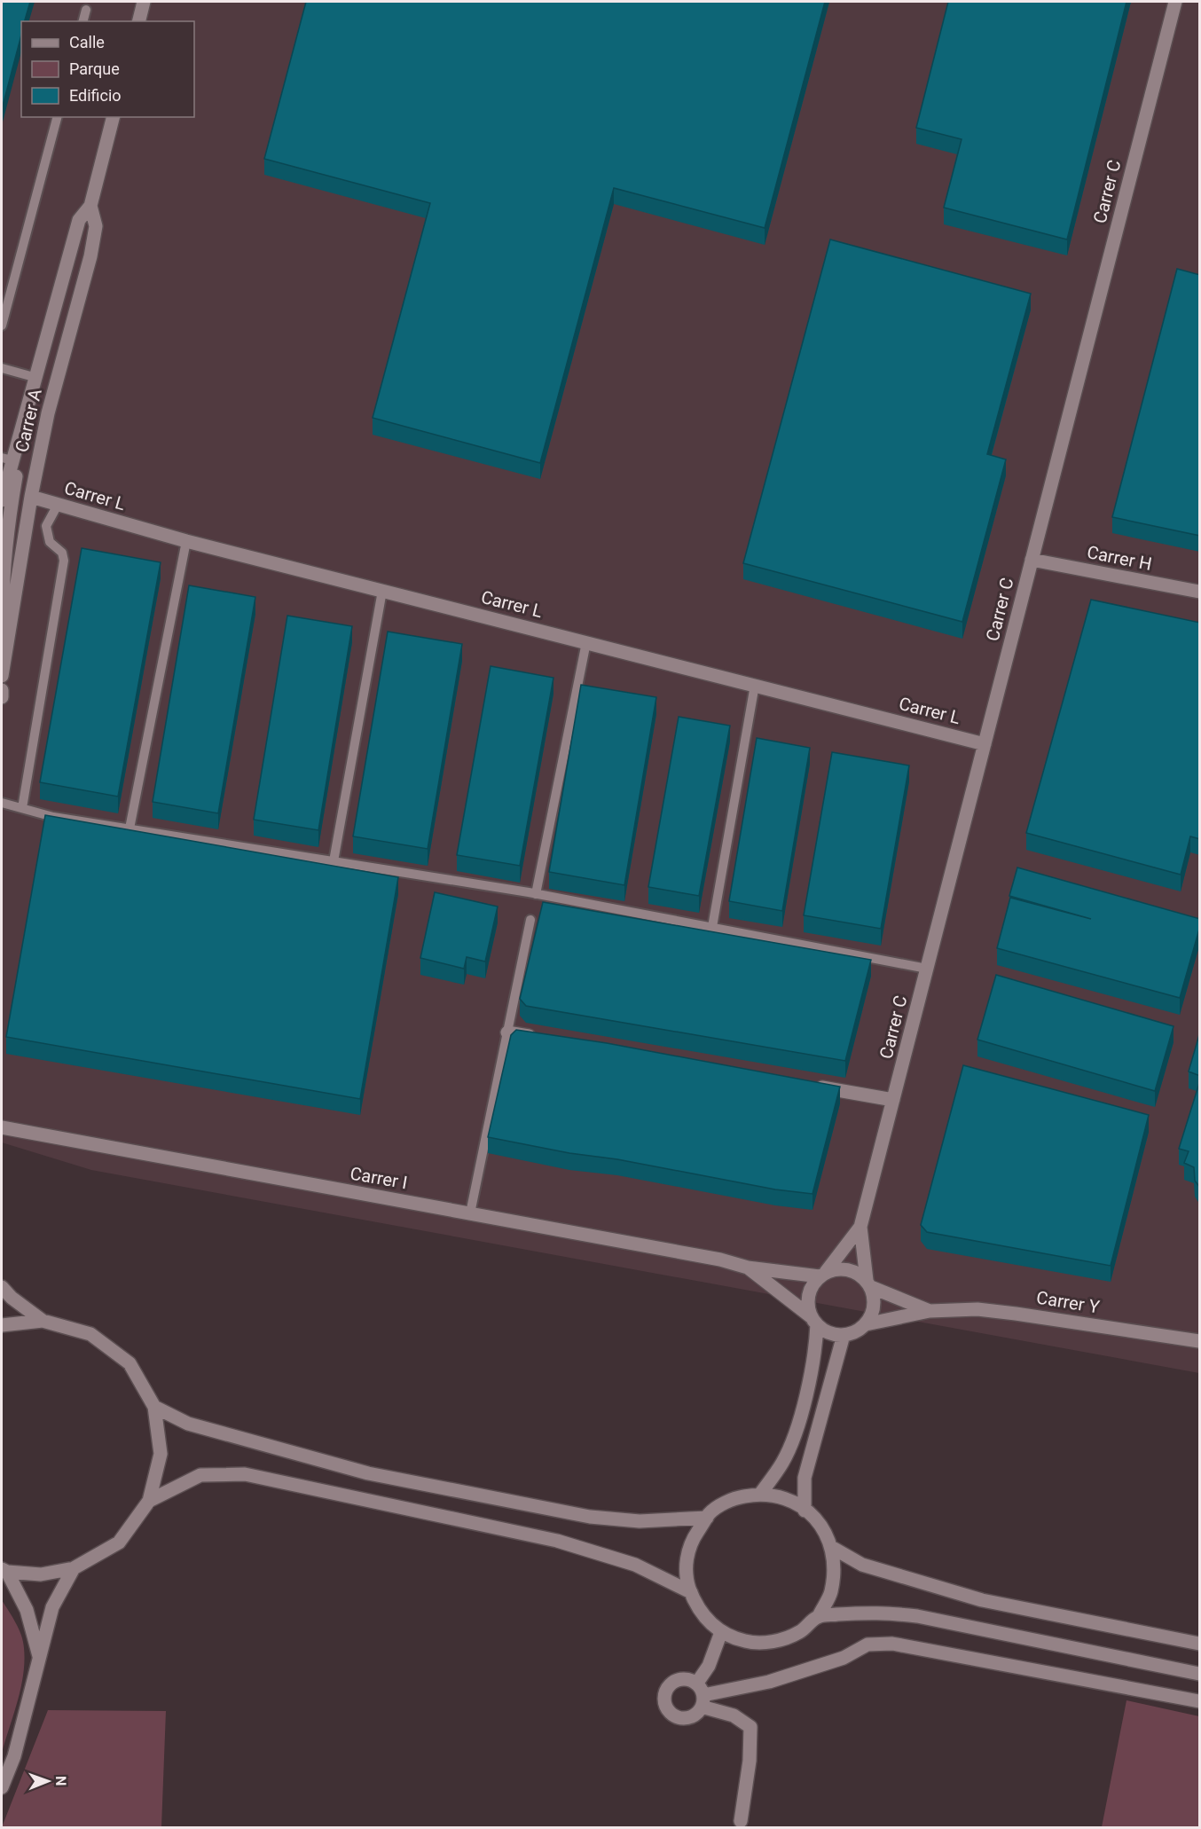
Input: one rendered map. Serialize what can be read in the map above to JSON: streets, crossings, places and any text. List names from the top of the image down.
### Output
{
  "streets": {
    "street": [
      "Carrer C",
      "Carrer A",
      "Carrer L",
      "Carrer H",
      "Carrer I",
      "Carrer Y"
    ]
  },
  "crossings": [
    ["Carrer C", "Carrer L"],
    ["Carrer C", "Carrer H"],
    ["Carrer C", "Carrer I"],
    ["Carrer C", "Carrer Y"],
    ["Carrer A", "Carrer L"],
    ["Carrer I", "Carrer Y"]
  ],
  "legend": ["Calle", "Parque", "Edificio"],
  "north": "right"
}
